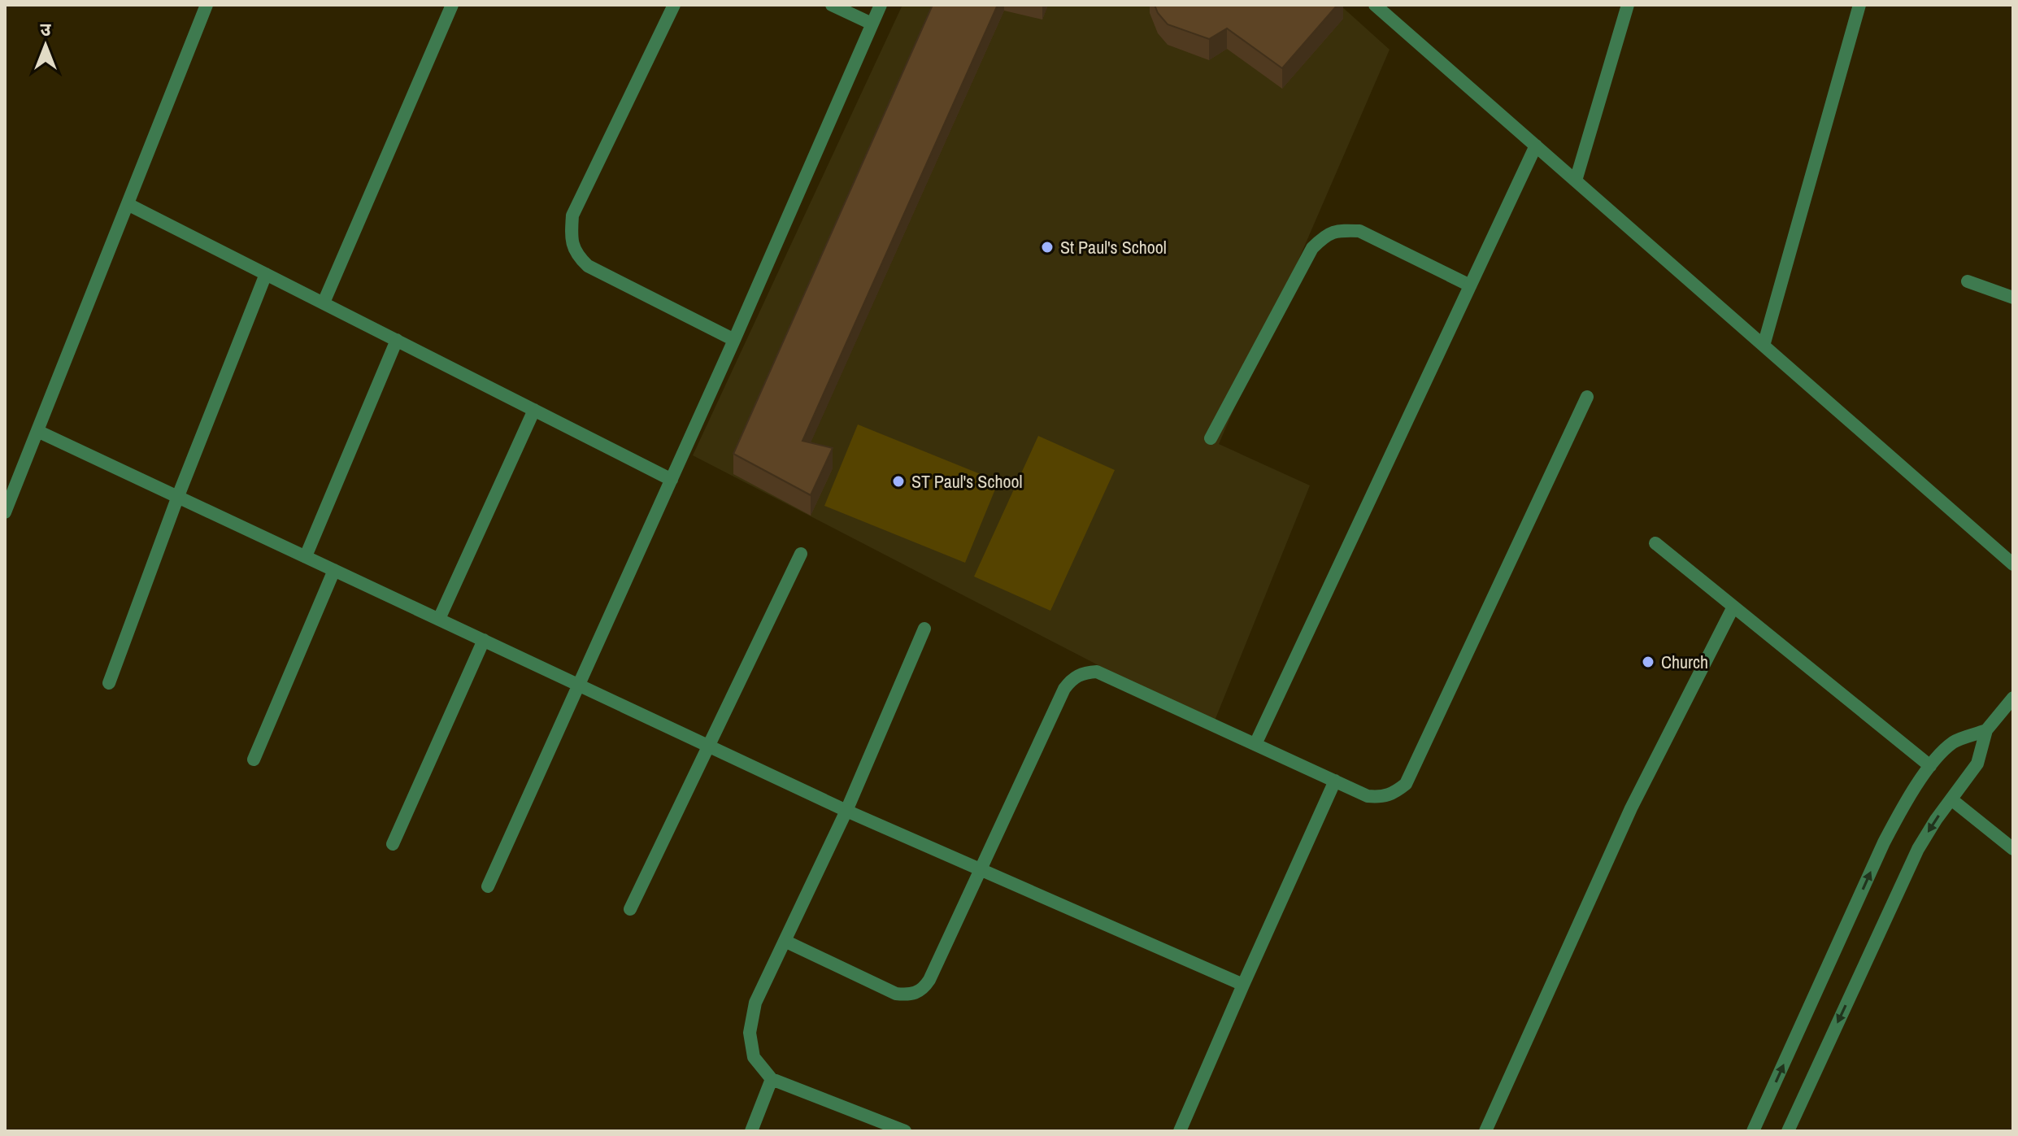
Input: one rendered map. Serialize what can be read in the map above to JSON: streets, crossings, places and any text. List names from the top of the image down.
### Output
{
  "places": ["St Paul's School", "ST Paul's School", "Church"],
  "north": "top"
}
